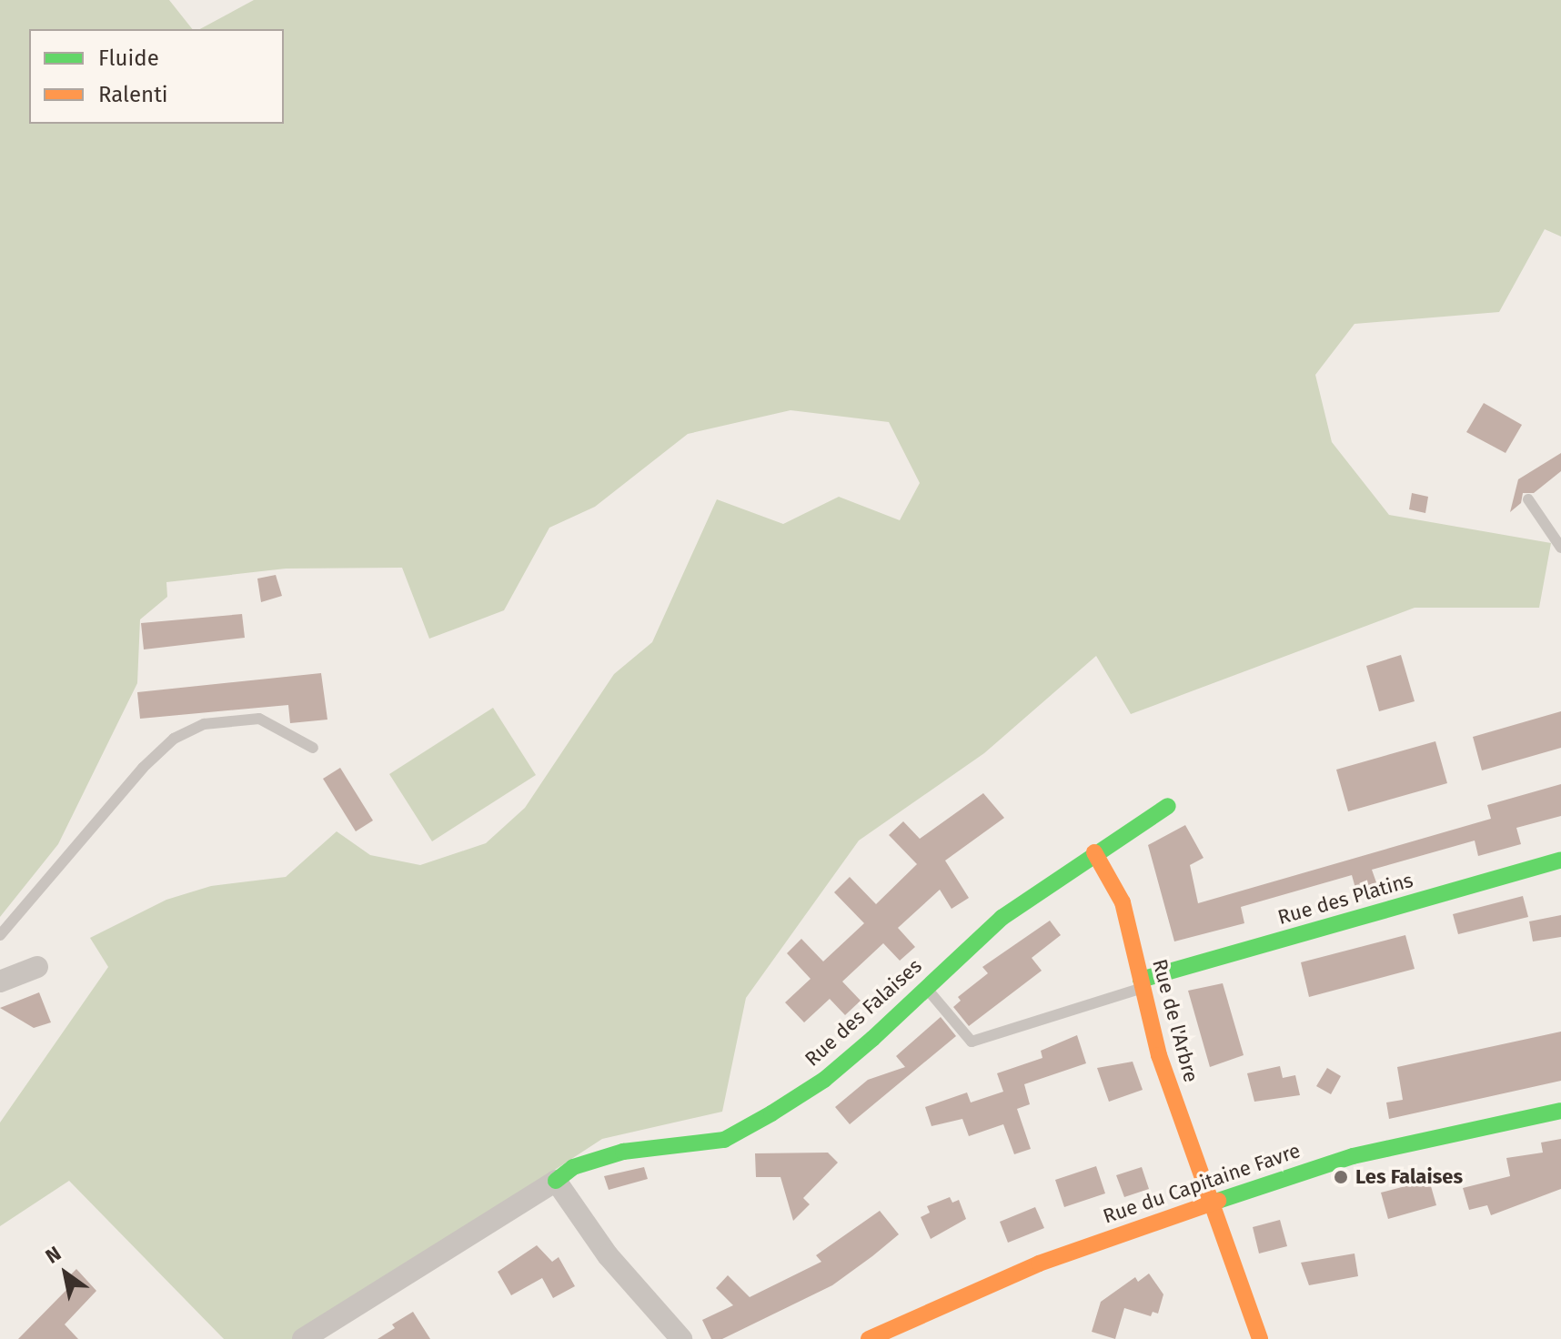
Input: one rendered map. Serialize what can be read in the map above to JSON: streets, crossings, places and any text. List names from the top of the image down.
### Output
{
  "streets": {
    "street": [
      "Rue des Platins",
      "Rue des Falaises",
      "Rue de l'Arbre",
      "Rue du Capitaine Favre"
    ]
  },
  "crossings": [
    ["Rue des Platins", "Rue de l'Arbre"],
    ["Rue des Falaises", "Rue de l'Arbre"],
    ["Rue de l'Arbre", "Rue du Capitaine Favre"]
  ],
  "places": ["Les Falaises"],
  "legend": ["Fluide", "Ralenti"],
  "north": "top left"
}
